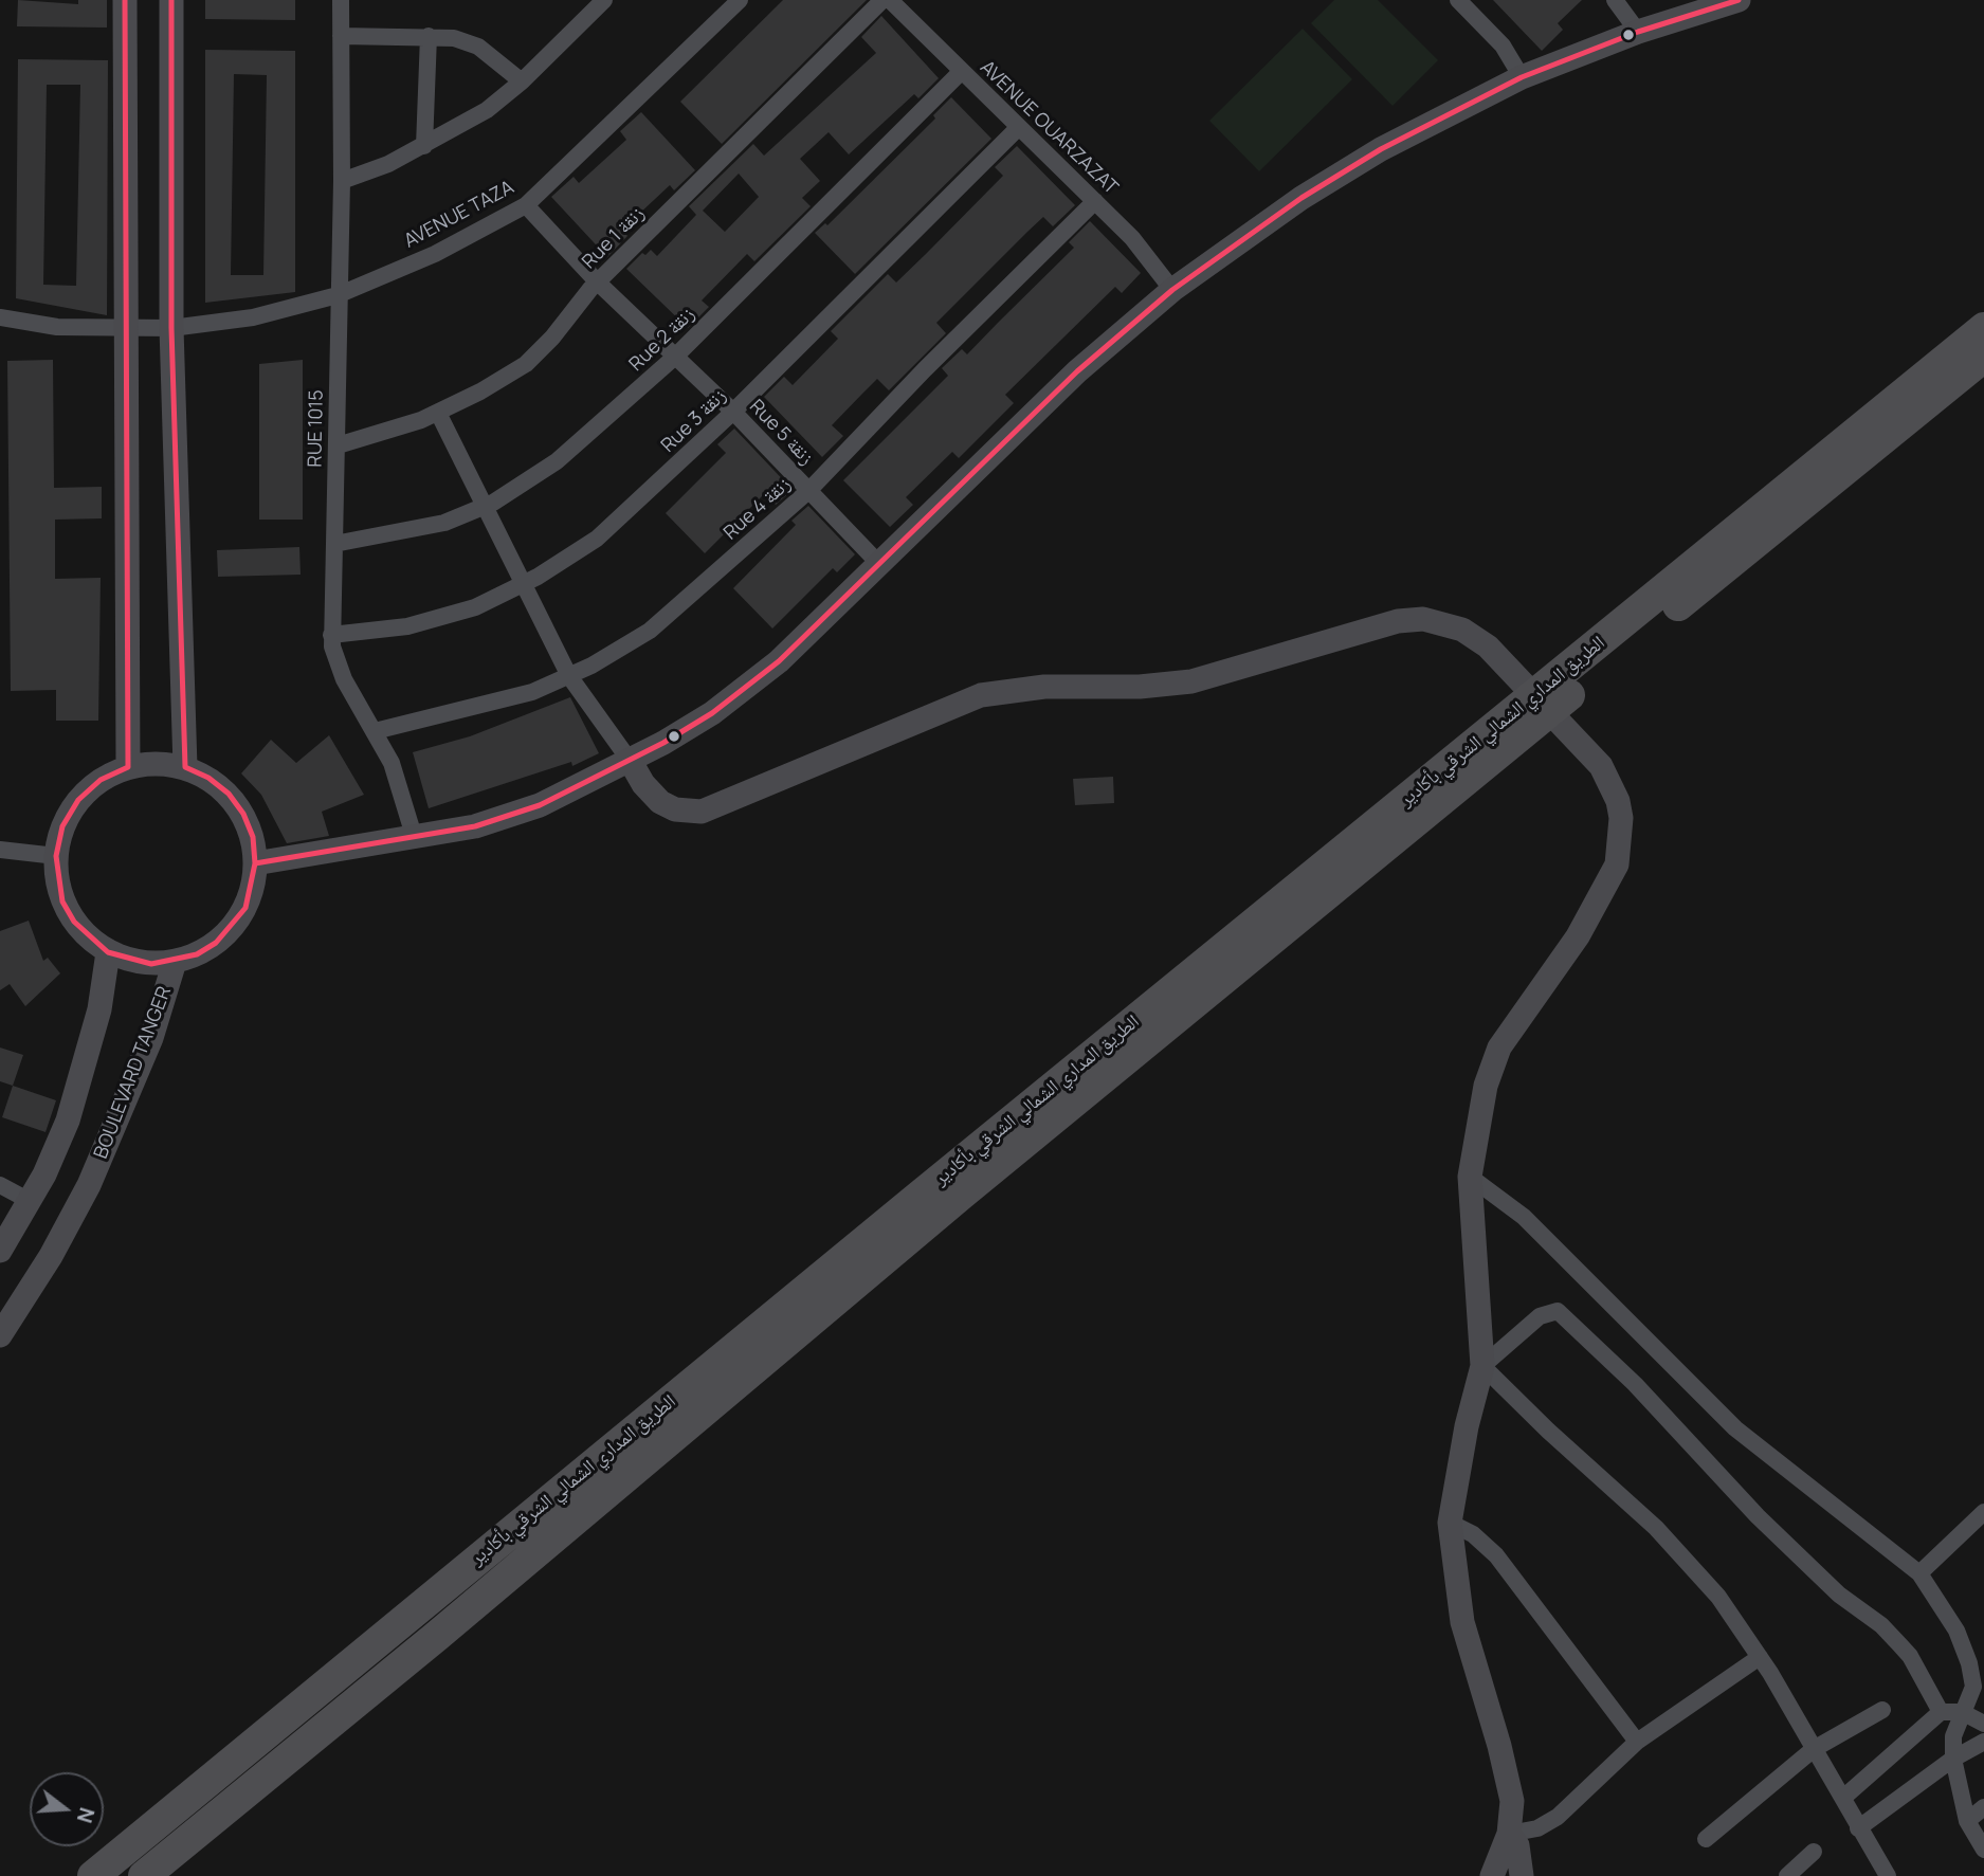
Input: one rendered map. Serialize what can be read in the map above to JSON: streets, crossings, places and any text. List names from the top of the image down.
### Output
{
  "streets": {
    "highway": ["الطريق المداري الشمالي الشرقي بأكادير"],
    "street": [
      "AVENUE OUARZAZAT",
      "AVENUE TAZA",
      "Rue 1 زنقة",
      "Rue 2 زنقة",
      "Rue 3 زنقة",
      "RUE 1015",
      "Rue 5 زنقة",
      "Rue 4 زنقة",
      "BOULEVARD TANGER"
    ]
  },
  "crossings": [
    ["AVENUE OUARZAZAT", "Rue 2 زنقة"],
    ["AVENUE OUARZAZAT", "Rue 3 زنقة"],
    ["AVENUE OUARZAZAT", "Rue 4 زنقة"],
    ["AVENUE TAZA", "RUE 1015"],
    ["AVENUE TAZA", "Rue 5 زنقة"],
    ["Rue 1 زنقة", "RUE 1015"],
    ["Rue 1 زنقة", "Rue 5 زنقة"],
    ["Rue 2 زنقة", "RUE 1015"],
    ["Rue 2 زنقة", "Rue 5 زنقة"],
    ["Rue 3 زنقة", "RUE 1015"],
    ["Rue 3 زنقة", "Rue 5 زنقة"],
    ["RUE 1015", "Rue 4 زنقة"],
    ["Rue 5 زنقة", "Rue 4 زنقة"]
  ],
  "north": "right"
}
